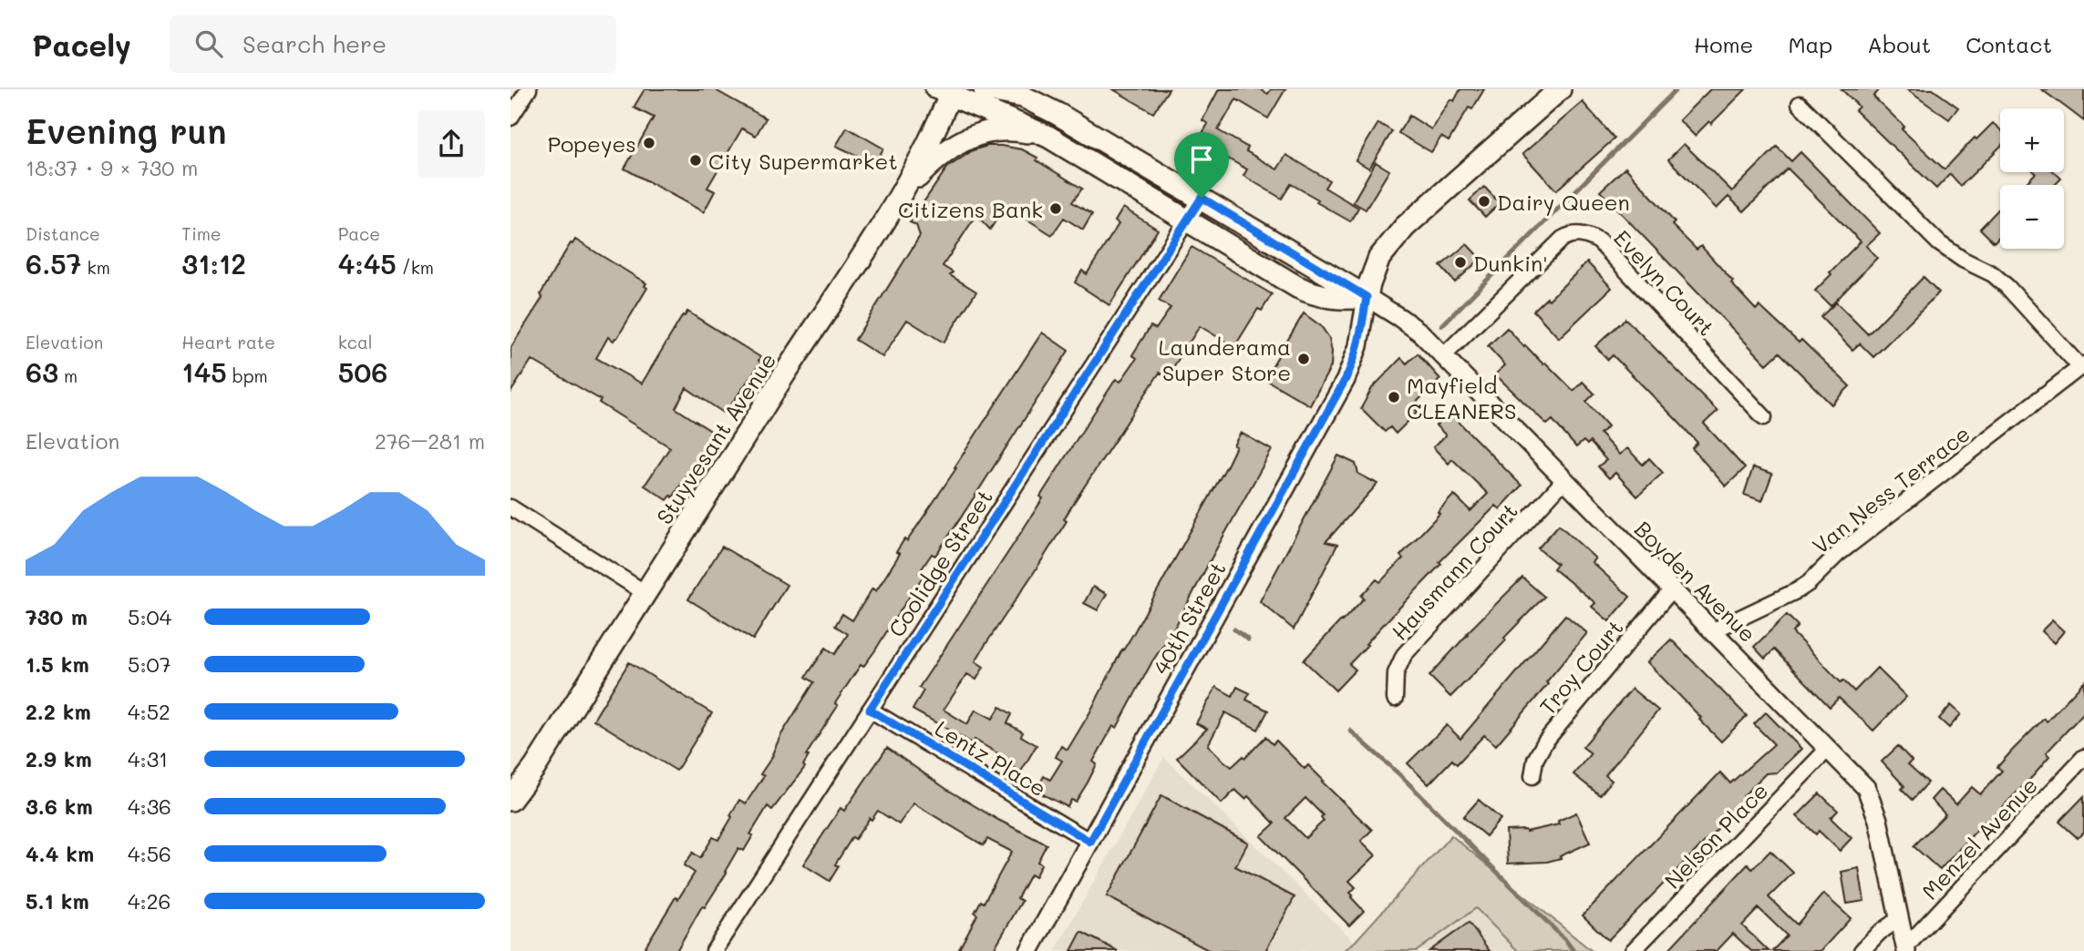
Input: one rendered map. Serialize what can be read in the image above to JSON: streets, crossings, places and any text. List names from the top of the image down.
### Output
{
  "streets": {
    "main road": ["Stuyvesant Avenue"],
    "street": [
      "Evelyn Court",
      "Van Ness Terrace",
      "Coolidge Street",
      "Hausmann Court",
      "Boyden Avenue",
      "40th Street",
      "Troy Court",
      "Lentz Place",
      "Nelson Place",
      "Menzel Avenue"
    ]
  },
  "crossings": [
    ["Evelyn Court", "Boyden Avenue"],
    ["Van Ness Terrace", "Boyden Avenue"],
    ["Coolidge Street", "Lentz Place"],
    ["Hausmann Court", "Boyden Avenue"],
    ["Boyden Avenue", "40th Street"],
    ["Boyden Avenue", "Troy Court"],
    ["Boyden Avenue", "Nelson Place"],
    ["Boyden Avenue", "Menzel Avenue"],
    ["40th Street", "Lentz Place"]
  ],
  "places": [
    "Popeyes",
    "City Supermarket",
    "Dairy Queen",
    "Citizens Bank",
    "Dunkin'",
    "Launderama Super Store",
    "Mayfield CLEANERS"
  ],
  "page": {
    "header": "Pacely",
    "search": "Search here",
    "nav": [
      "Home",
      "Map",
      "About",
      "Contact"
    ],
    "heading": ["Evening run", "18:37 · 9 × 730 m"],
    "map_buttons": ["+", "−"],
    "stats": [
      ["Distance", "6.57 km"],
      ["Time", "31:12"],
      ["Pace", "4:45 /km"],
      ["Elevation", "63 m"],
      ["Heart rate", "145 bpm"],
      ["kcal", "506"]
    ],
    "chart": ["Elevation", "276–281 m"],
    "list": [
      {
        "name": "730 m",
        "note": "5:04"
      },
      {
        "name": "1.5 km",
        "note": "5:07"
      },
      {
        "name": "2.2 km",
        "note": "4:52"
      },
      {
        "name": "2.9 km",
        "note": "4:31"
      },
      {
        "name": "3.6 km",
        "note": "4:36"
      },
      {
        "name": "4.4 km",
        "note": "4:56"
      },
      {
        "name": "5.1 km",
        "note": "4:26"
      }
    ]
  }
}
